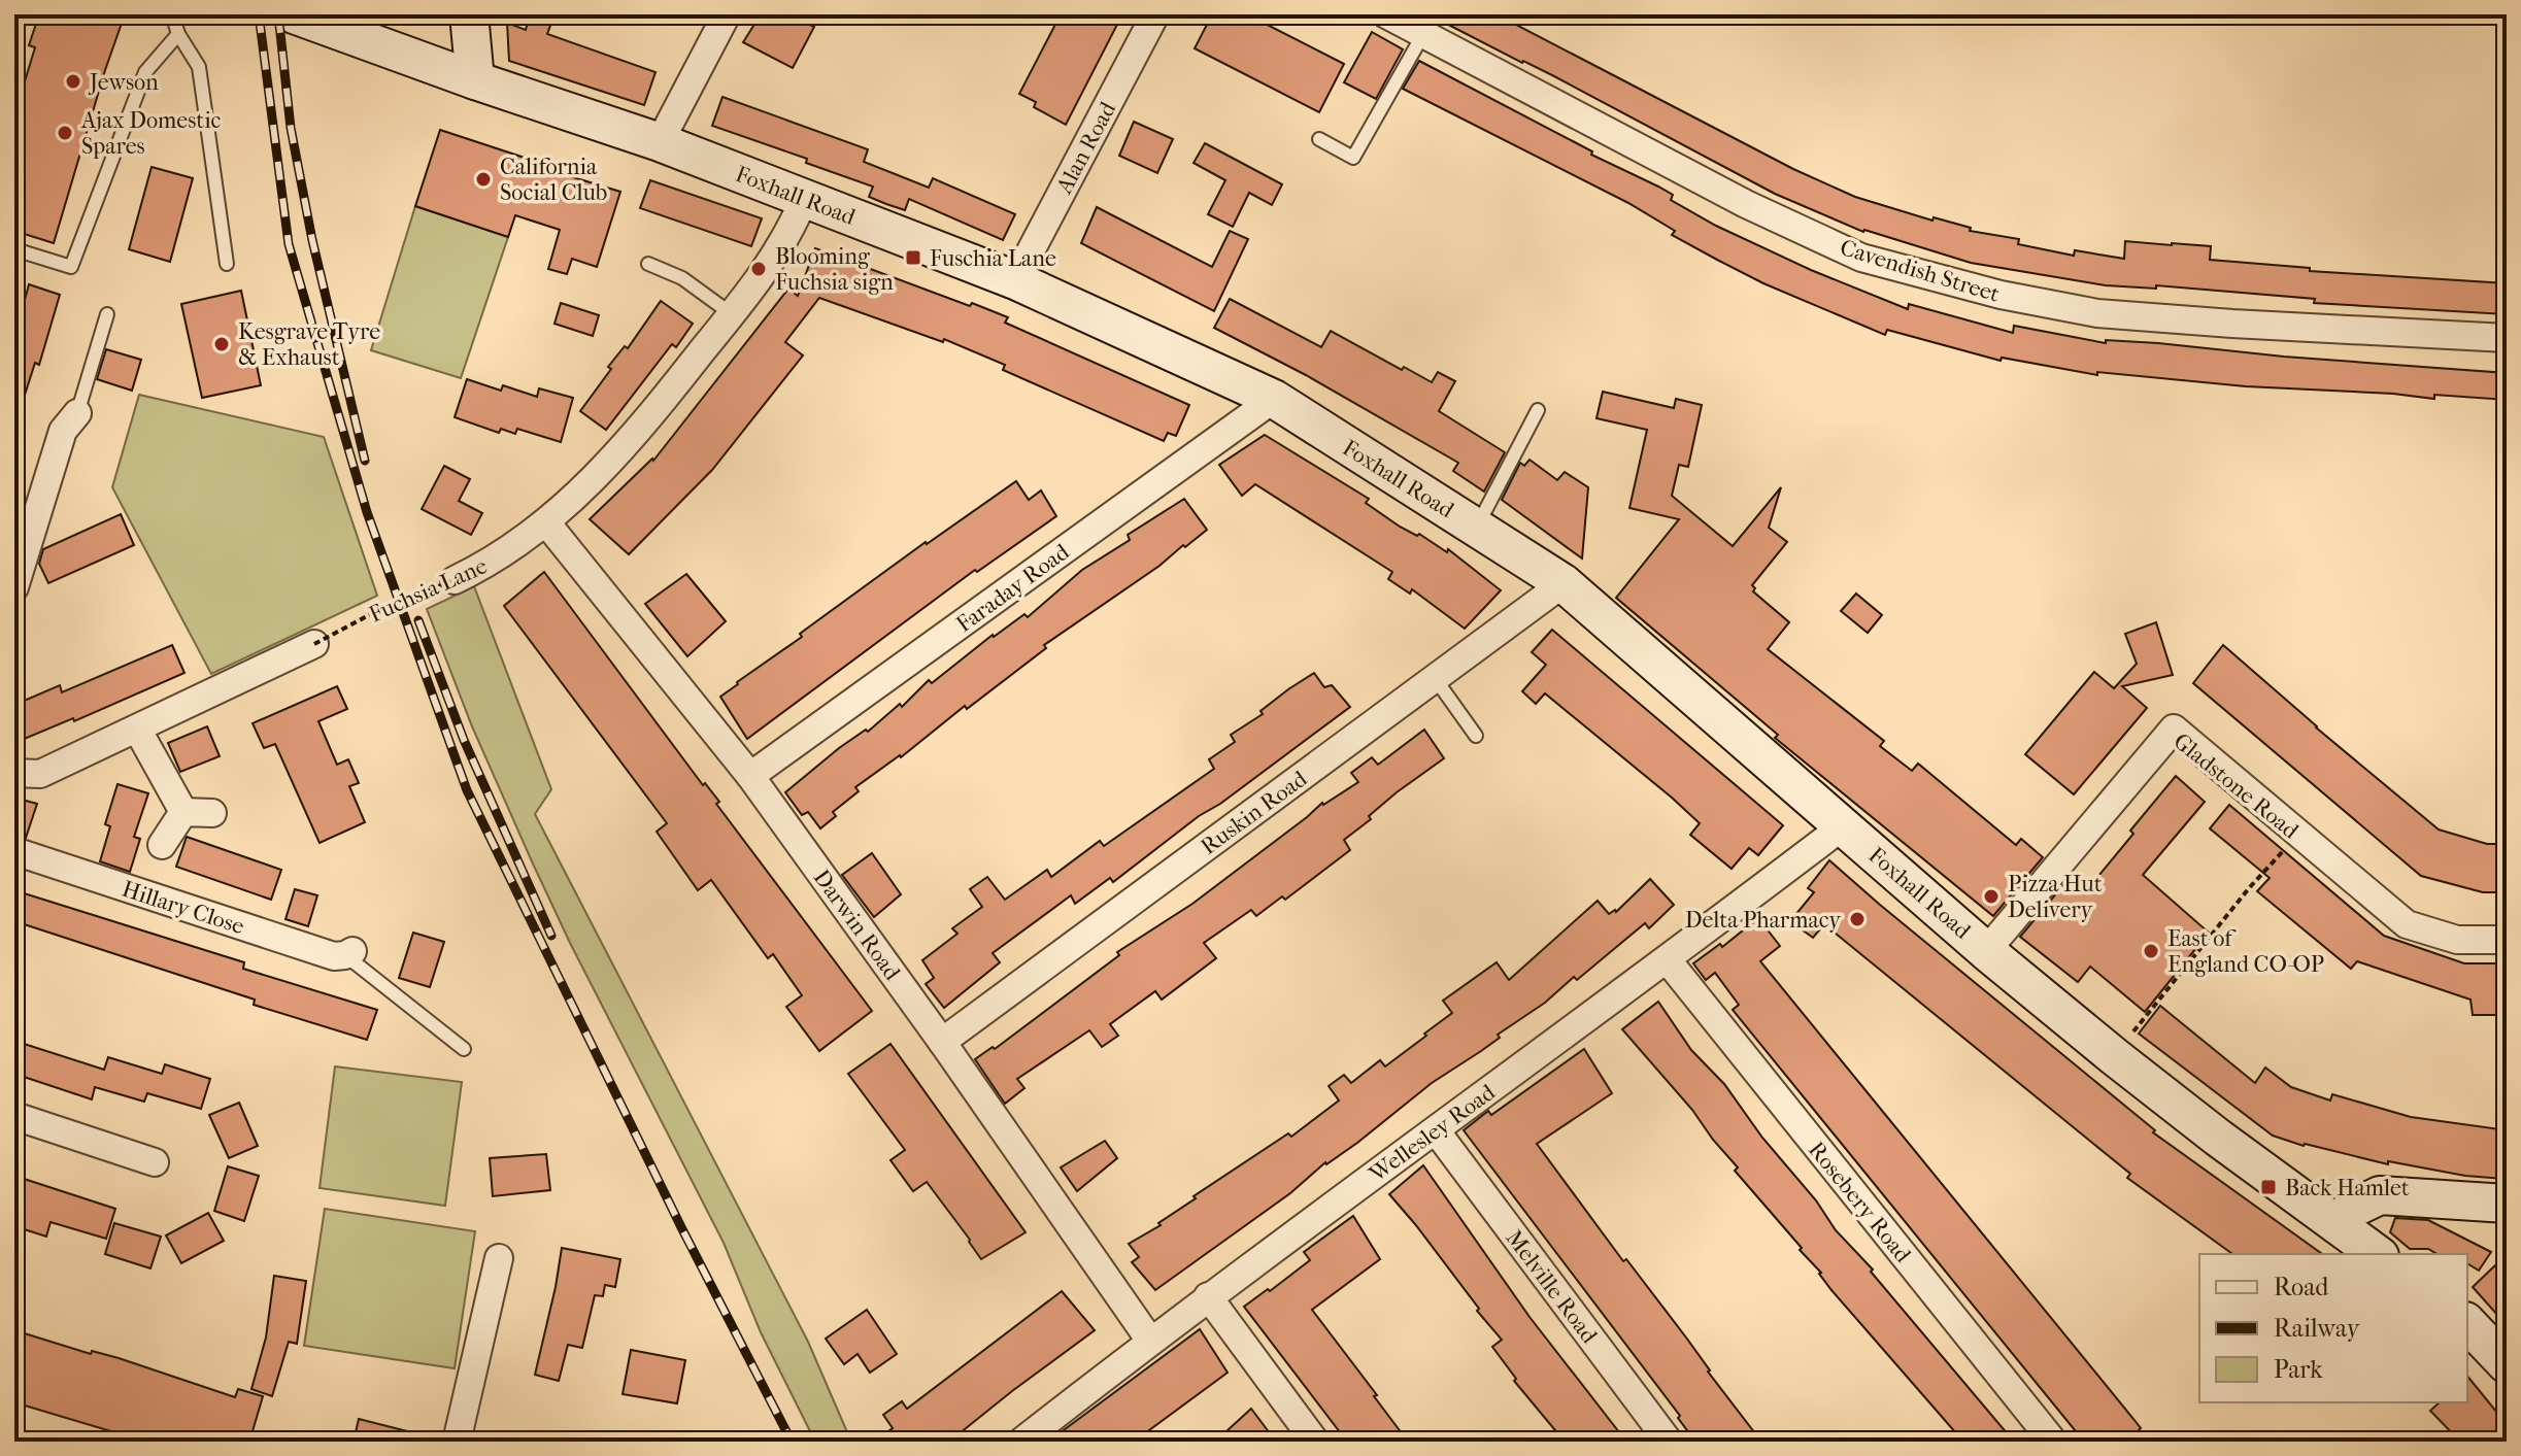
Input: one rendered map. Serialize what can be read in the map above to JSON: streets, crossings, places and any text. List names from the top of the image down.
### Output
{
  "streets": {
    "main road": ["Foxhall Road"],
    "street": [
      "Alan Road",
      "Cavendish Street",
      "Faraday Road",
      "Fuchsia Lane",
      "Gladstone Road",
      "Ruskin Road",
      "Hillary Close",
      "Darwin Road",
      "Wellesley Road",
      "Rosebery Road",
      "Melville Road"
    ]
  },
  "crossings": [
    ["Alan Road", "Foxhall Road"],
    ["Foxhall Road", "Faraday Road"],
    ["Foxhall Road", "Fuchsia Lane"],
    ["Foxhall Road", "Gladstone Road"],
    ["Foxhall Road", "Ruskin Road"],
    ["Foxhall Road", "Wellesley Road"],
    ["Faraday Road", "Darwin Road"],
    ["Fuchsia Lane", "Darwin Road"],
    ["Ruskin Road", "Darwin Road"],
    ["Darwin Road", "Wellesley Road"],
    ["Wellesley Road", "Rosebery Road"],
    ["Wellesley Road", "Melville Road"]
  ],
  "places": {
    "other": [
      "Jewson",
      "Ajax Domestic Spares",
      "California Social Club",
      "Blooming Fuchsia sign",
      "Kesgrave Tyre & Exhaust",
      "Pizza Hut Delivery",
      "Delta Pharmacy",
      "East of England CO-OP"
    ],
    "transit": ["Fuschia Lane", "Back Hamlet"]
  },
  "legend": ["Road", "Railway", "Park"]
}
